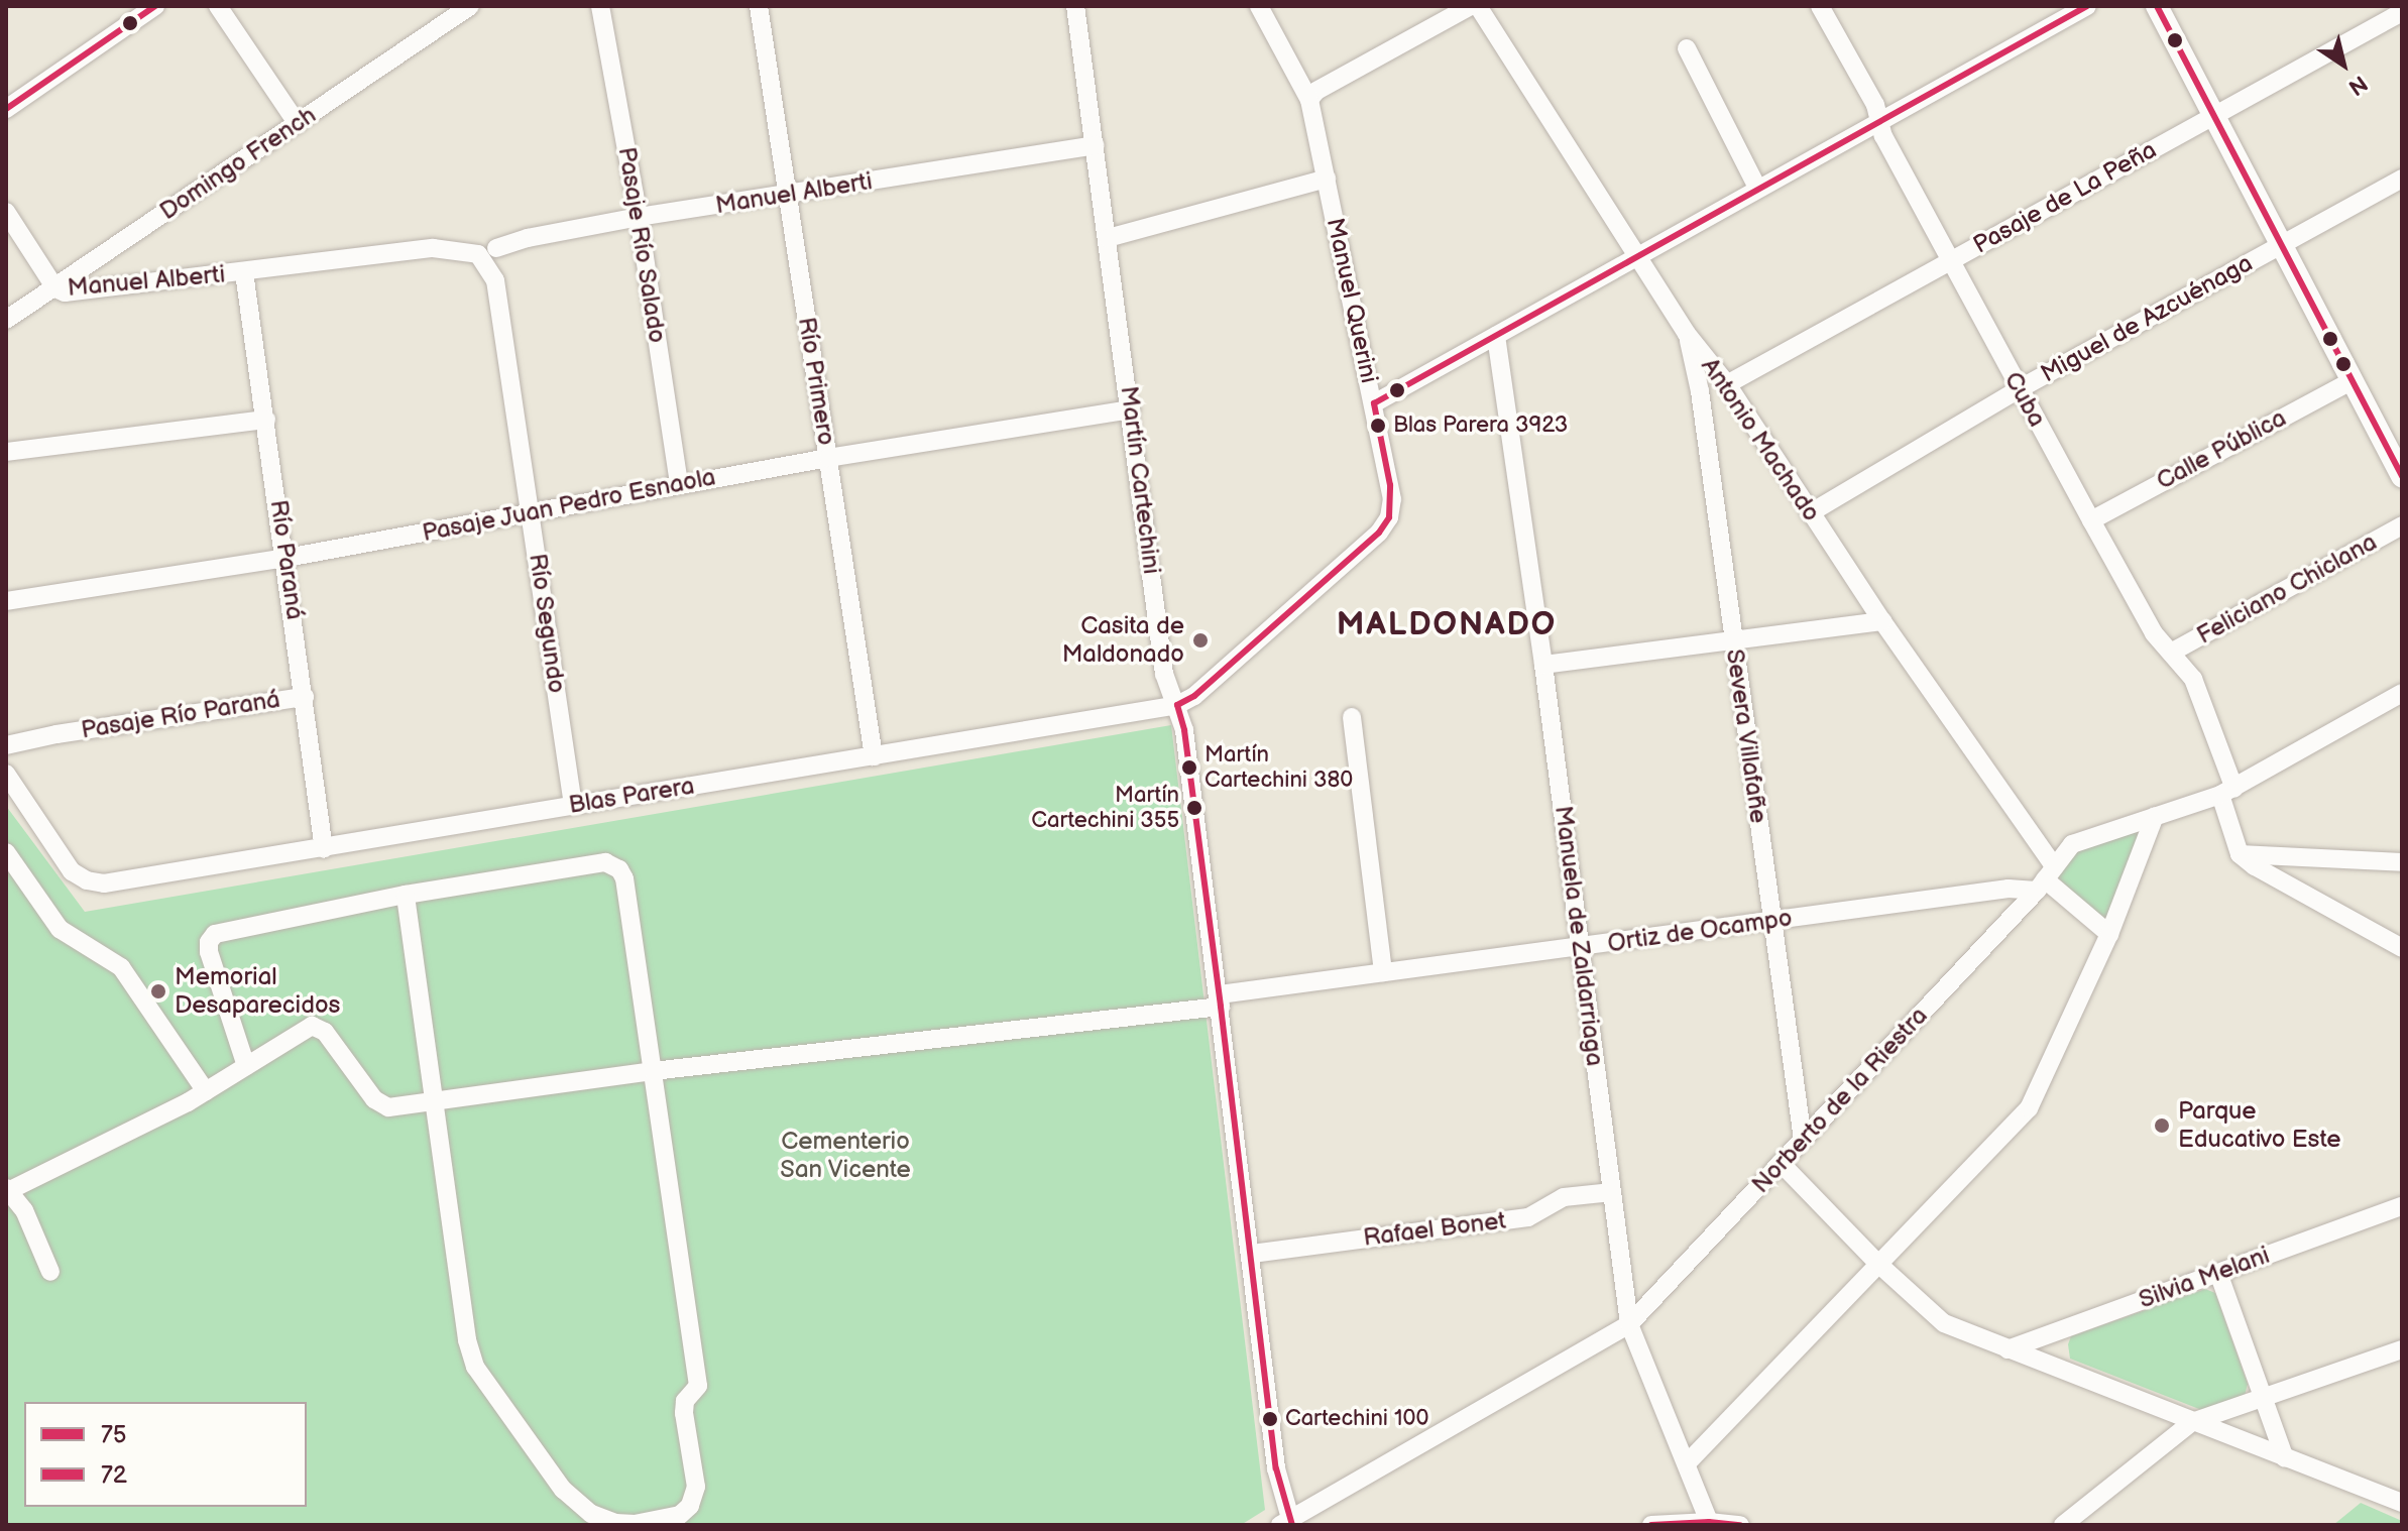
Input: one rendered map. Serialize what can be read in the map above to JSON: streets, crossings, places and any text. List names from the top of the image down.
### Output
{
  "streets": {
    "street": [
      "Domingo French",
      "Manuel Alberti",
      "Pasaje de La Peña",
      "Pasaje Río Salado",
      "Manuel Querini",
      "Miguel de Azcuénaga",
      "Río Primero",
      "Cuba",
      "Antonio Machado",
      "Calle Pública",
      "Martín Cartechini",
      "Pasaje Juan Pedro Esnaola",
      "Río Paraná",
      "Feliciano Chiclana",
      "Río Segundo",
      "Pasaje Río Paraná",
      "Severa Villafañe",
      "Blas Parera",
      "Ortiz de Ocampo",
      "Manuela de Zaldarriaga",
      "Norberto de la Riestra",
      "Rafael Bonet",
      "Silvia Melani"
    ]
  },
  "crossings": [
    ["Domingo French", "Manuel Alberti"],
    ["Manuel Alberti", "Pasaje Río Salado"],
    ["Manuel Alberti", "Río Primero"],
    ["Manuel Alberti", "Martín Cartechini"],
    ["Manuel Alberti", "Río Paraná"],
    ["Manuel Alberti", "Río Segundo"],
    ["Pasaje de La Peña", "Cuba"],
    ["Pasaje de La Peña", "Antonio Machado"],
    ["Pasaje Río Salado", "Pasaje Juan Pedro Esnaola"],
    ["Manuel Querini", "Martín Cartechini"],
    ["Manuel Querini", "Blas Parera"],
    ["Miguel de Azcuénaga", "Cuba"],
    ["Miguel de Azcuénaga", "Antonio Machado"],
    ["Río Primero", "Pasaje Juan Pedro Esnaola"],
    ["Río Primero", "Blas Parera"],
    ["Cuba", "Calle Pública"],
    ["Cuba", "Feliciano Chiclana"],
    ["Cuba", "Norberto de la Riestra"],
    ["Antonio Machado", "Severa Villafañe"],
    ["Antonio Machado", "Ortiz de Ocampo"],
    ["Antonio Machado", "Norberto de la Riestra"],
    ["Martín Cartechini", "Pasaje Juan Pedro Esnaola"],
    ["Martín Cartechini", "Blas Parera"],
    ["Martín Cartechini", "Ortiz de Ocampo"],
    ["Martín Cartechini", "Norberto de la Riestra"],
    ["Martín Cartechini", "Rafael Bonet"],
    ["Pasaje Juan Pedro Esnaola", "Río Paraná"],
    ["Pasaje Juan Pedro Esnaola", "Río Segundo"],
    ["Río Paraná", "Pasaje Río Paraná"],
    ["Río Paraná", "Blas Parera"],
    ["Río Segundo", "Blas Parera"],
    ["Severa Villafañe", "Ortiz de Ocampo"],
    ["Severa Villafañe", "Norberto de la Riestra"],
    ["Ortiz de Ocampo", "Manuela de Zaldarriaga"],
    ["Ortiz de Ocampo", "Norberto de la Riestra"],
    ["Manuela de Zaldarriaga", "Norberto de la Riestra"],
    ["Manuela de Zaldarriaga", "Rafael Bonet"]
  ],
  "districts": ["MALDONADO"],
  "parks": ["Cementerio San Vicente"],
  "places": [
    "Blas Parera 3923",
    "Casita de Maldonado",
    "Martín Cartechini 380",
    "Martín Cartechini 355",
    "Memorial Desaparecidos",
    "Parque Educativo Este",
    "Cartechini 100"
  ],
  "lines": ["transit line 75", "transit line 72"],
  "legend": ["75", "72"],
  "north": "bottom right"
}
